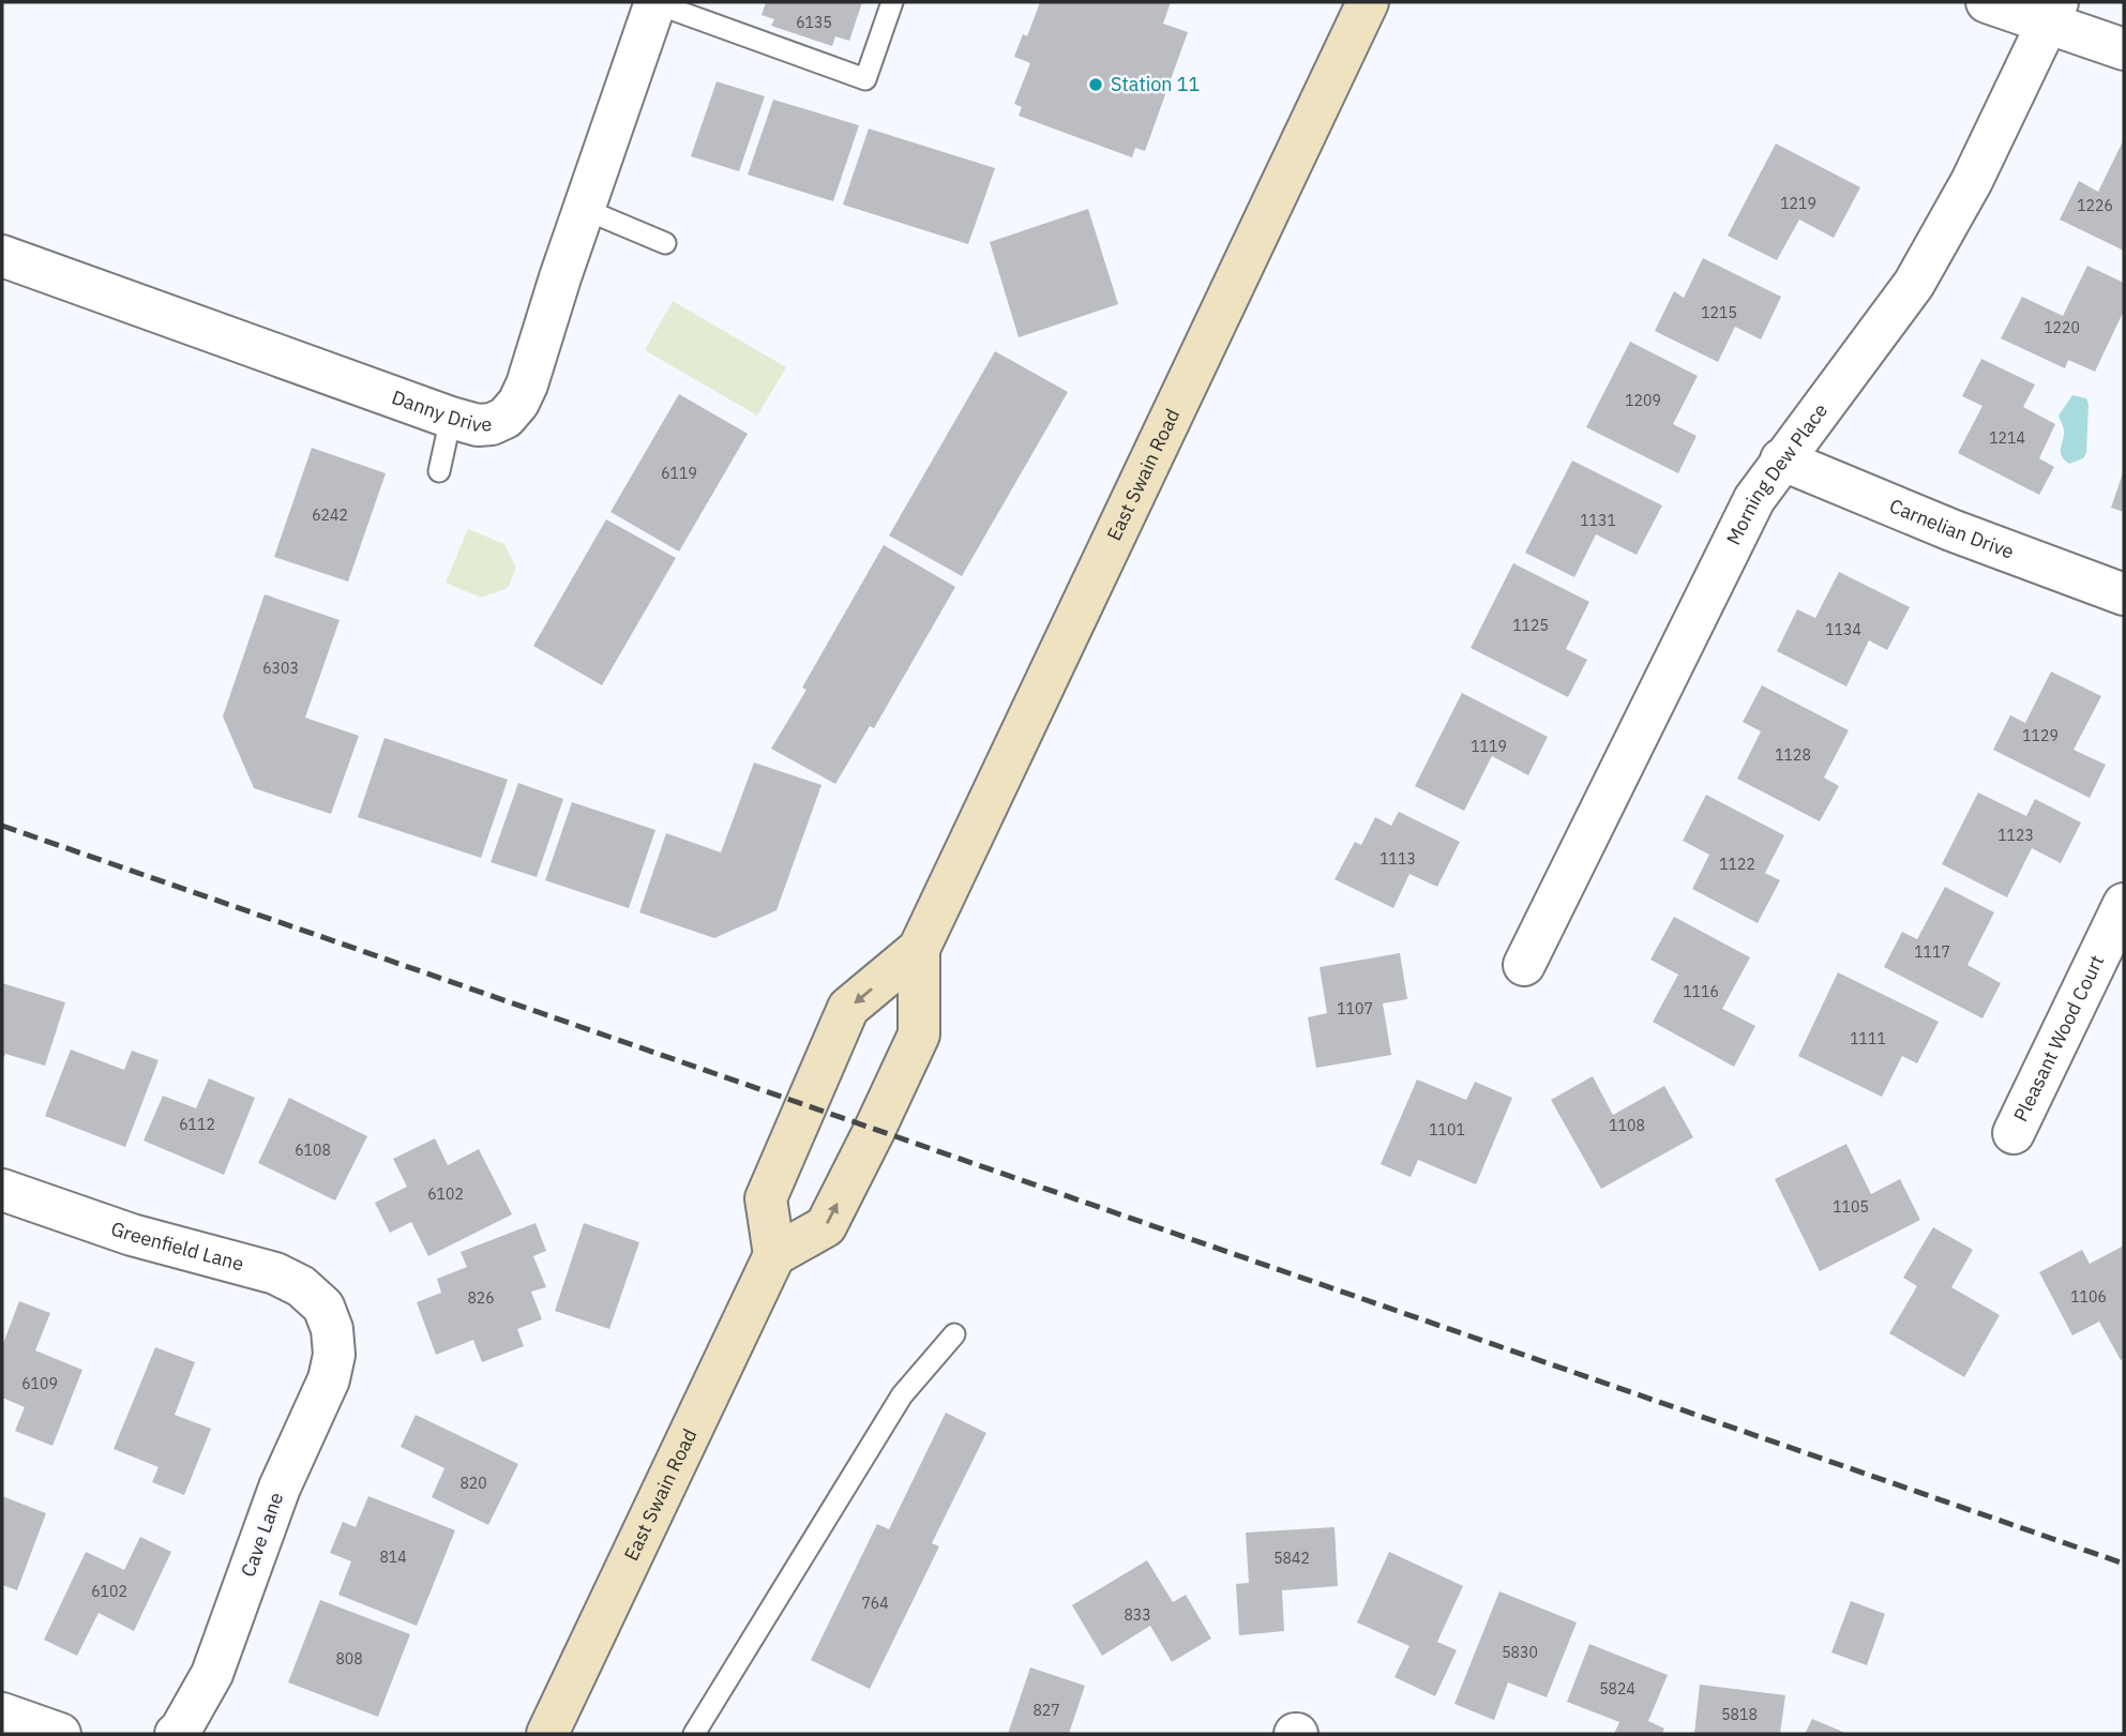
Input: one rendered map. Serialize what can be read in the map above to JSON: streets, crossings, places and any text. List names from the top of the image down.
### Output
{
  "streets": {
    "main road": ["East Swain Road"],
    "street": [
      "Danny Drive",
      "Morning Dew Place",
      "Carnelian Drive",
      "Pleasant Wood Court",
      "Greenfield Lane",
      "Cave Lane"
    ]
  },
  "crossings": [
    ["Morning Dew Place", "Carnelian Drive"],
    ["Greenfield Lane", "Cave Lane"]
  ],
  "places": ["Station 11"],
  "house_numbers": [
    "6135",
    "1219",
    "1226",
    "1215",
    "1220",
    "1209",
    "1214",
    "6119",
    "6242",
    "1131",
    "1125",
    "1134",
    "6303",
    "1129",
    "1119",
    "1128",
    "1123",
    "1113",
    "1122",
    "1117",
    "1116",
    "1107",
    "1111",
    "6112",
    "1108",
    "1101",
    "6108",
    "6102",
    "1105",
    "1106",
    "826",
    "6109",
    "820",
    "814",
    "5842",
    "6102",
    "764",
    "833",
    "5830",
    "808",
    "5824",
    "827",
    "5818"
  ]
}
